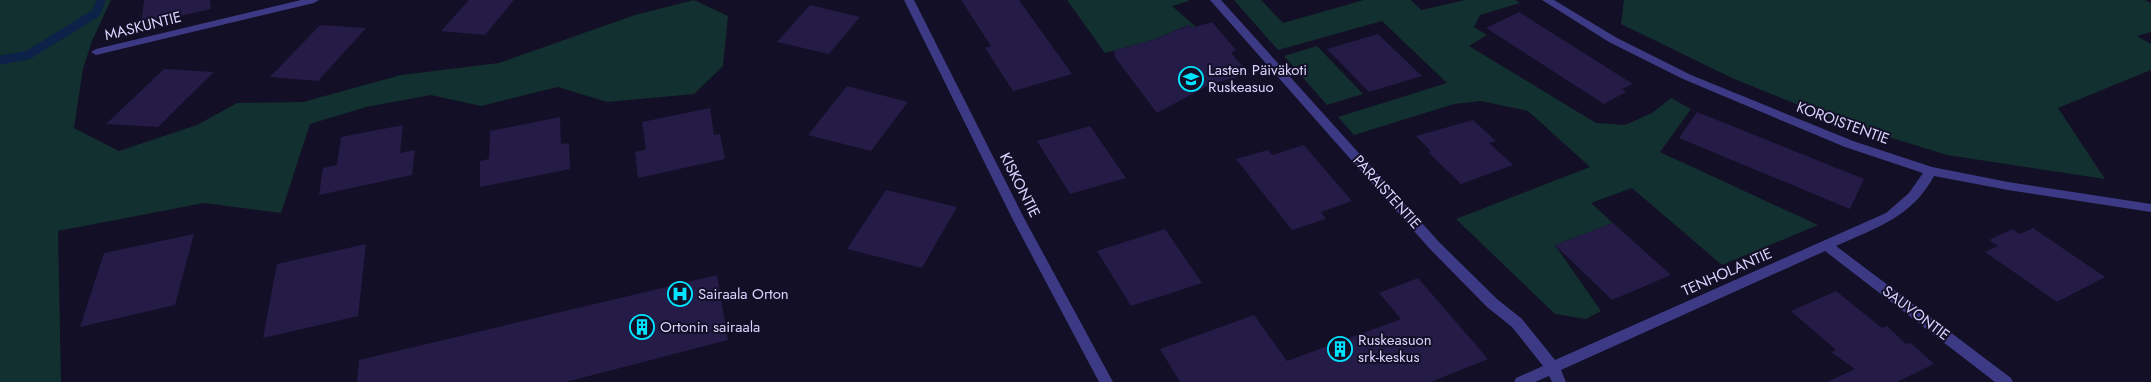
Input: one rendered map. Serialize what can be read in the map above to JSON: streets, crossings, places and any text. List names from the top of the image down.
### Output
{
  "streets": {
    "street": [
      "MASKUNTIE",
      "KOROISTENTIE",
      "KISKONTIE",
      "PARAISTENTIE",
      "TENHOLANTIE",
      "SAUVONTIE"
    ]
  },
  "crossings": [
    ["KOROISTENTIE", "TENHOLANTIE"],
    ["PARAISTENTIE", "TENHOLANTIE"],
    ["TENHOLANTIE", "SAUVONTIE"]
  ],
  "places": {
    "school or university": ["Lasten Päiväkoti Ruskeasuo"],
    "hospital": ["Sairaala Orton"],
    "building": ["Ortonin sairaala", "Ruskeasuon srk-keskus"]
  }
}
